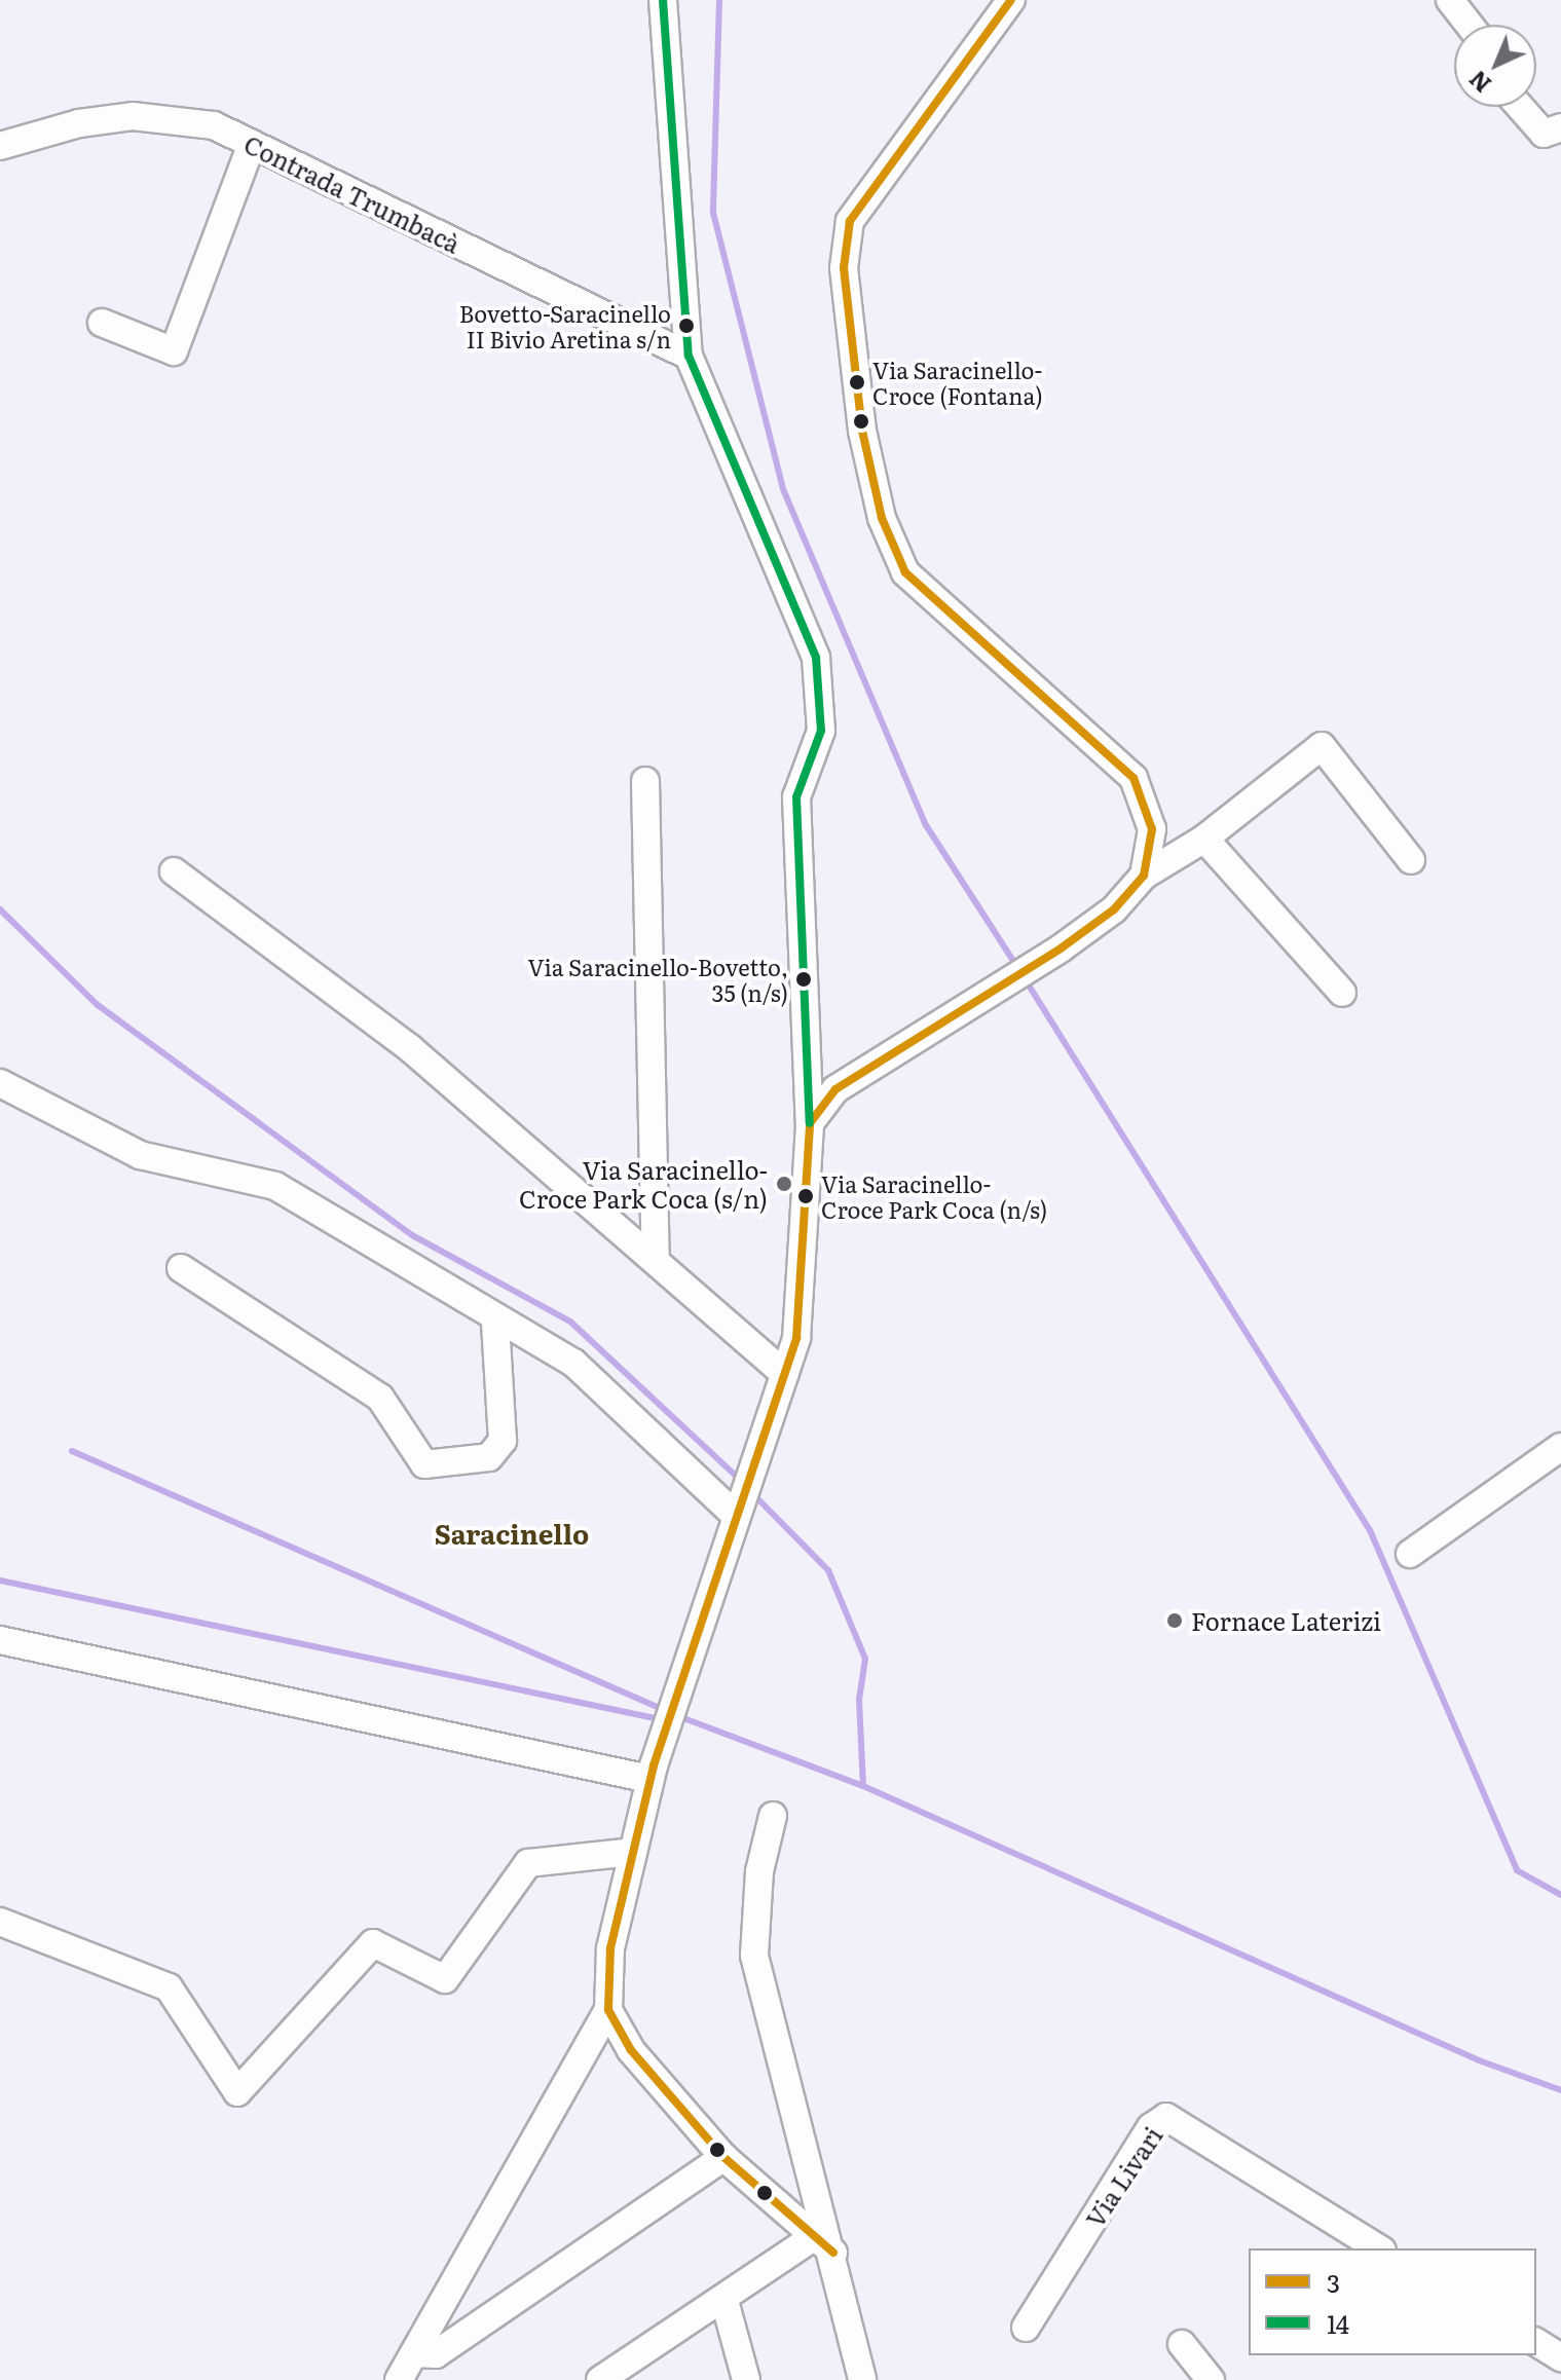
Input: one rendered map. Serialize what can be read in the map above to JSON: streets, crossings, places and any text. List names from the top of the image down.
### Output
{
  "streets": {
    "street": ["Contrada Trumbacà", "Via Livari"]
  },
  "districts": ["Saracinello"],
  "places": [
    "Bovetto-Saracinello II Bivio Aretina s/n",
    "Via Saracinello- Croce (Fontana)",
    "Via Saracinello-Bovetto, 35 (n/s)",
    "Via Saracinello- Croce Park Coca (s/n)",
    "Via Saracinello- Croce Park Coca (n/s)",
    "Fornace Laterizi"
  ],
  "lines": ["transit line 3", "transit line 14"],
  "legend": ["3", "14"],
  "north": "bottom left"
}
